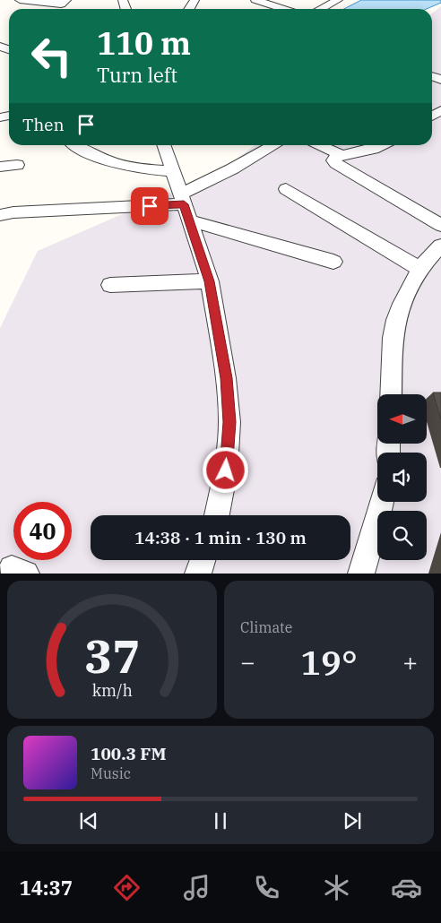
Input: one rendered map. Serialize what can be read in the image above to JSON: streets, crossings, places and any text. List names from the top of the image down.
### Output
{
  "north": "left",
  "page": {
    "turn": ["110 m", "Turn left"],
    "then": "Then",
    "limit": "40",
    "trip": "14:38 · 1 min · 130 m",
    "tile": "Climate",
    "heat": ["−", "19°", "+"],
    "song": ["100.3 FM", "Music"],
    "tabs": "14:37",
    "gauge": ["37", "km/h"]
  }
}
